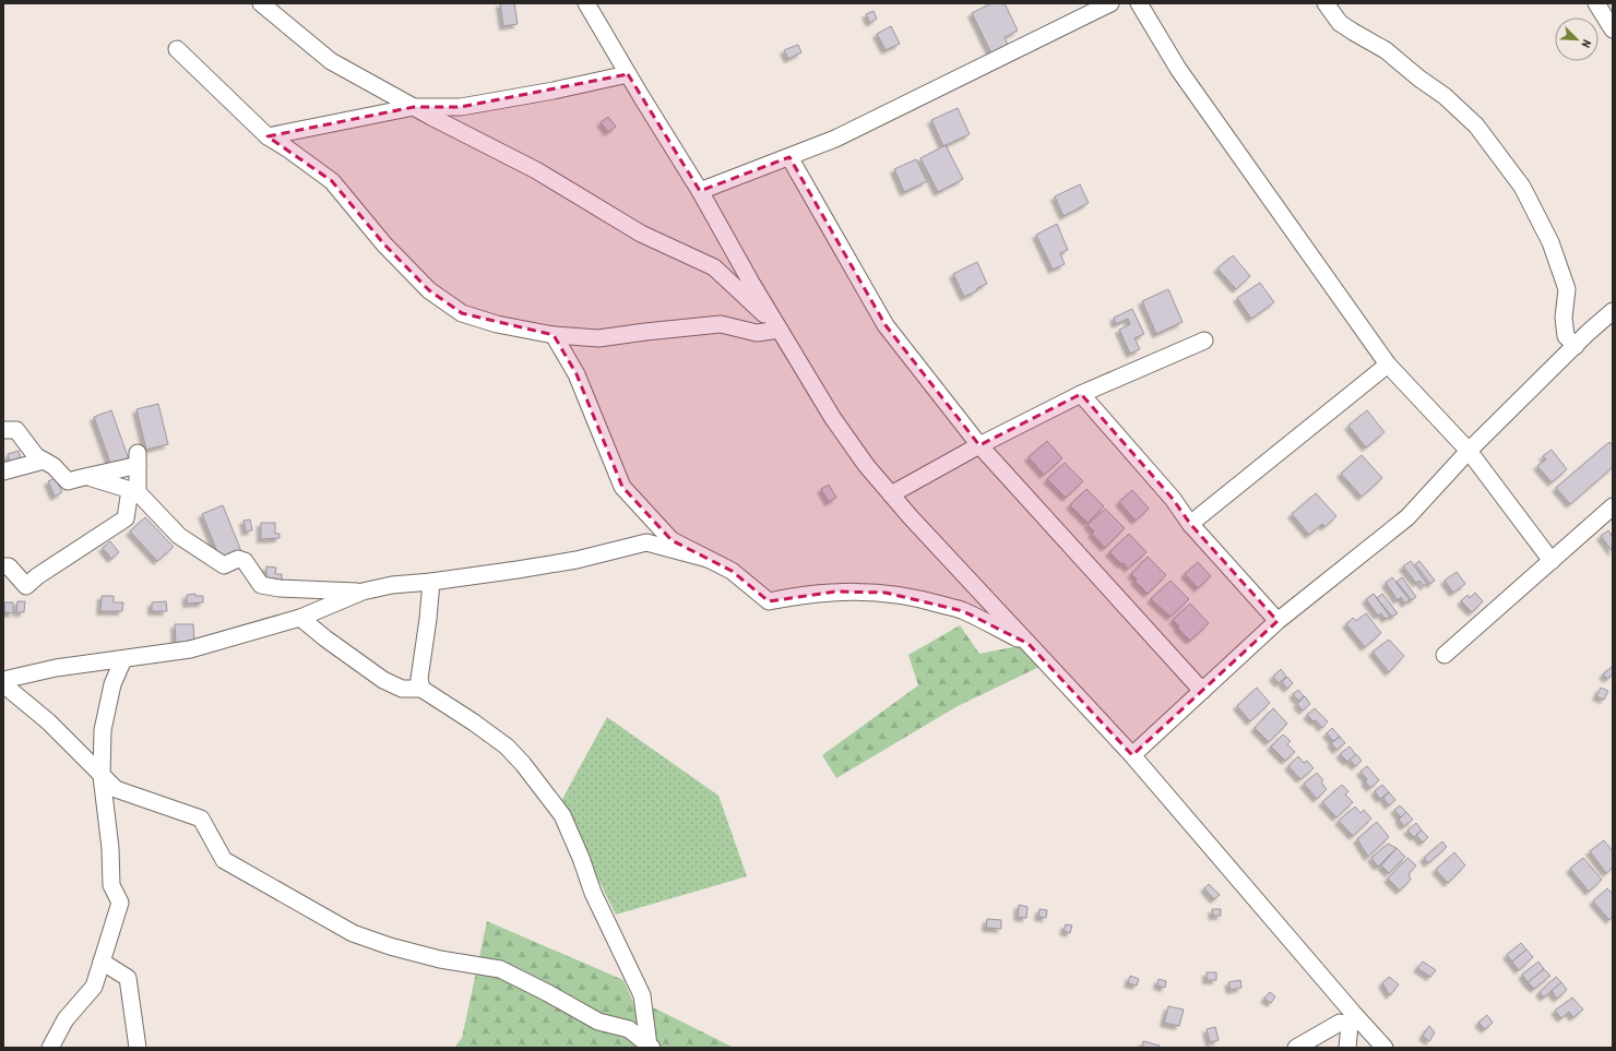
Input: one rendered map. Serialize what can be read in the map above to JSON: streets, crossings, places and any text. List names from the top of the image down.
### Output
{
  "north": "bottom right"
}
